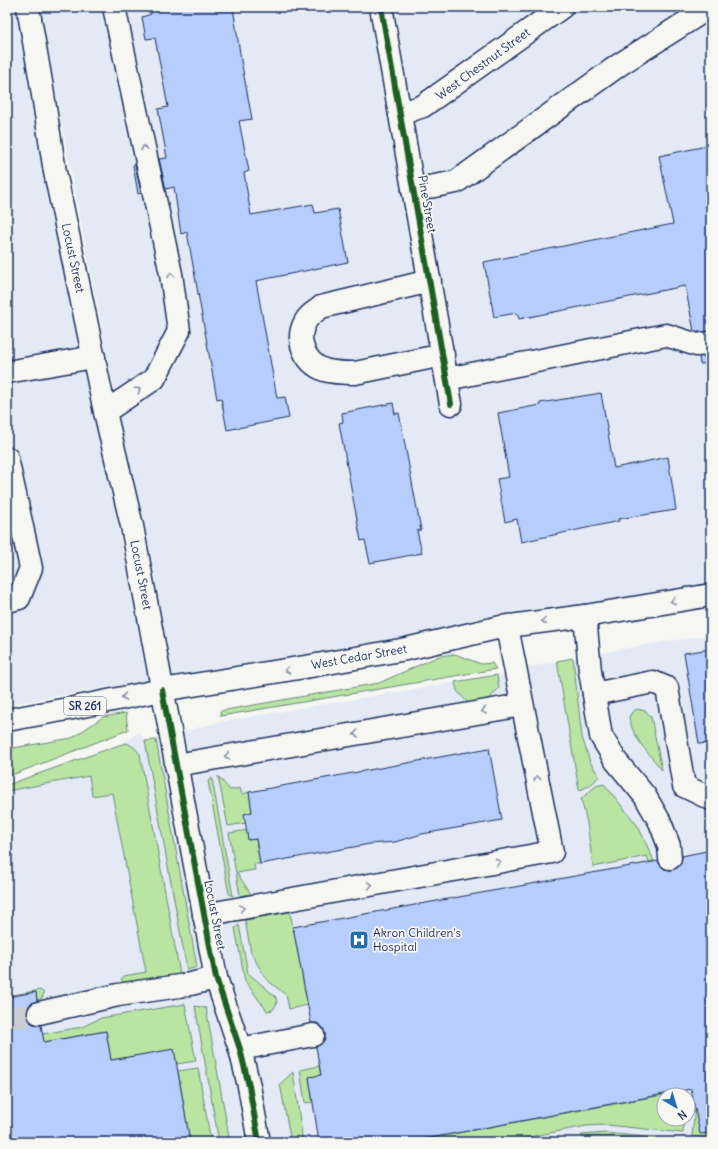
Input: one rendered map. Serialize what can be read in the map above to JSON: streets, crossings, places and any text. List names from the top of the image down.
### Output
{
  "streets": {
    "main road": [
      "West Chestnut Street",
      "Pine Street",
      "Locust Street",
      "West Cedar Street",
      "SR 261"
    ]
  },
  "crossings": [
    ["West Chestnut Street", "Pine Street"],
    ["Locust Street", "West Cedar Street"]
  ],
  "places": {
    "hospital": ["Akron Children's Hospital"]
  },
  "north": "bottom right"
}
